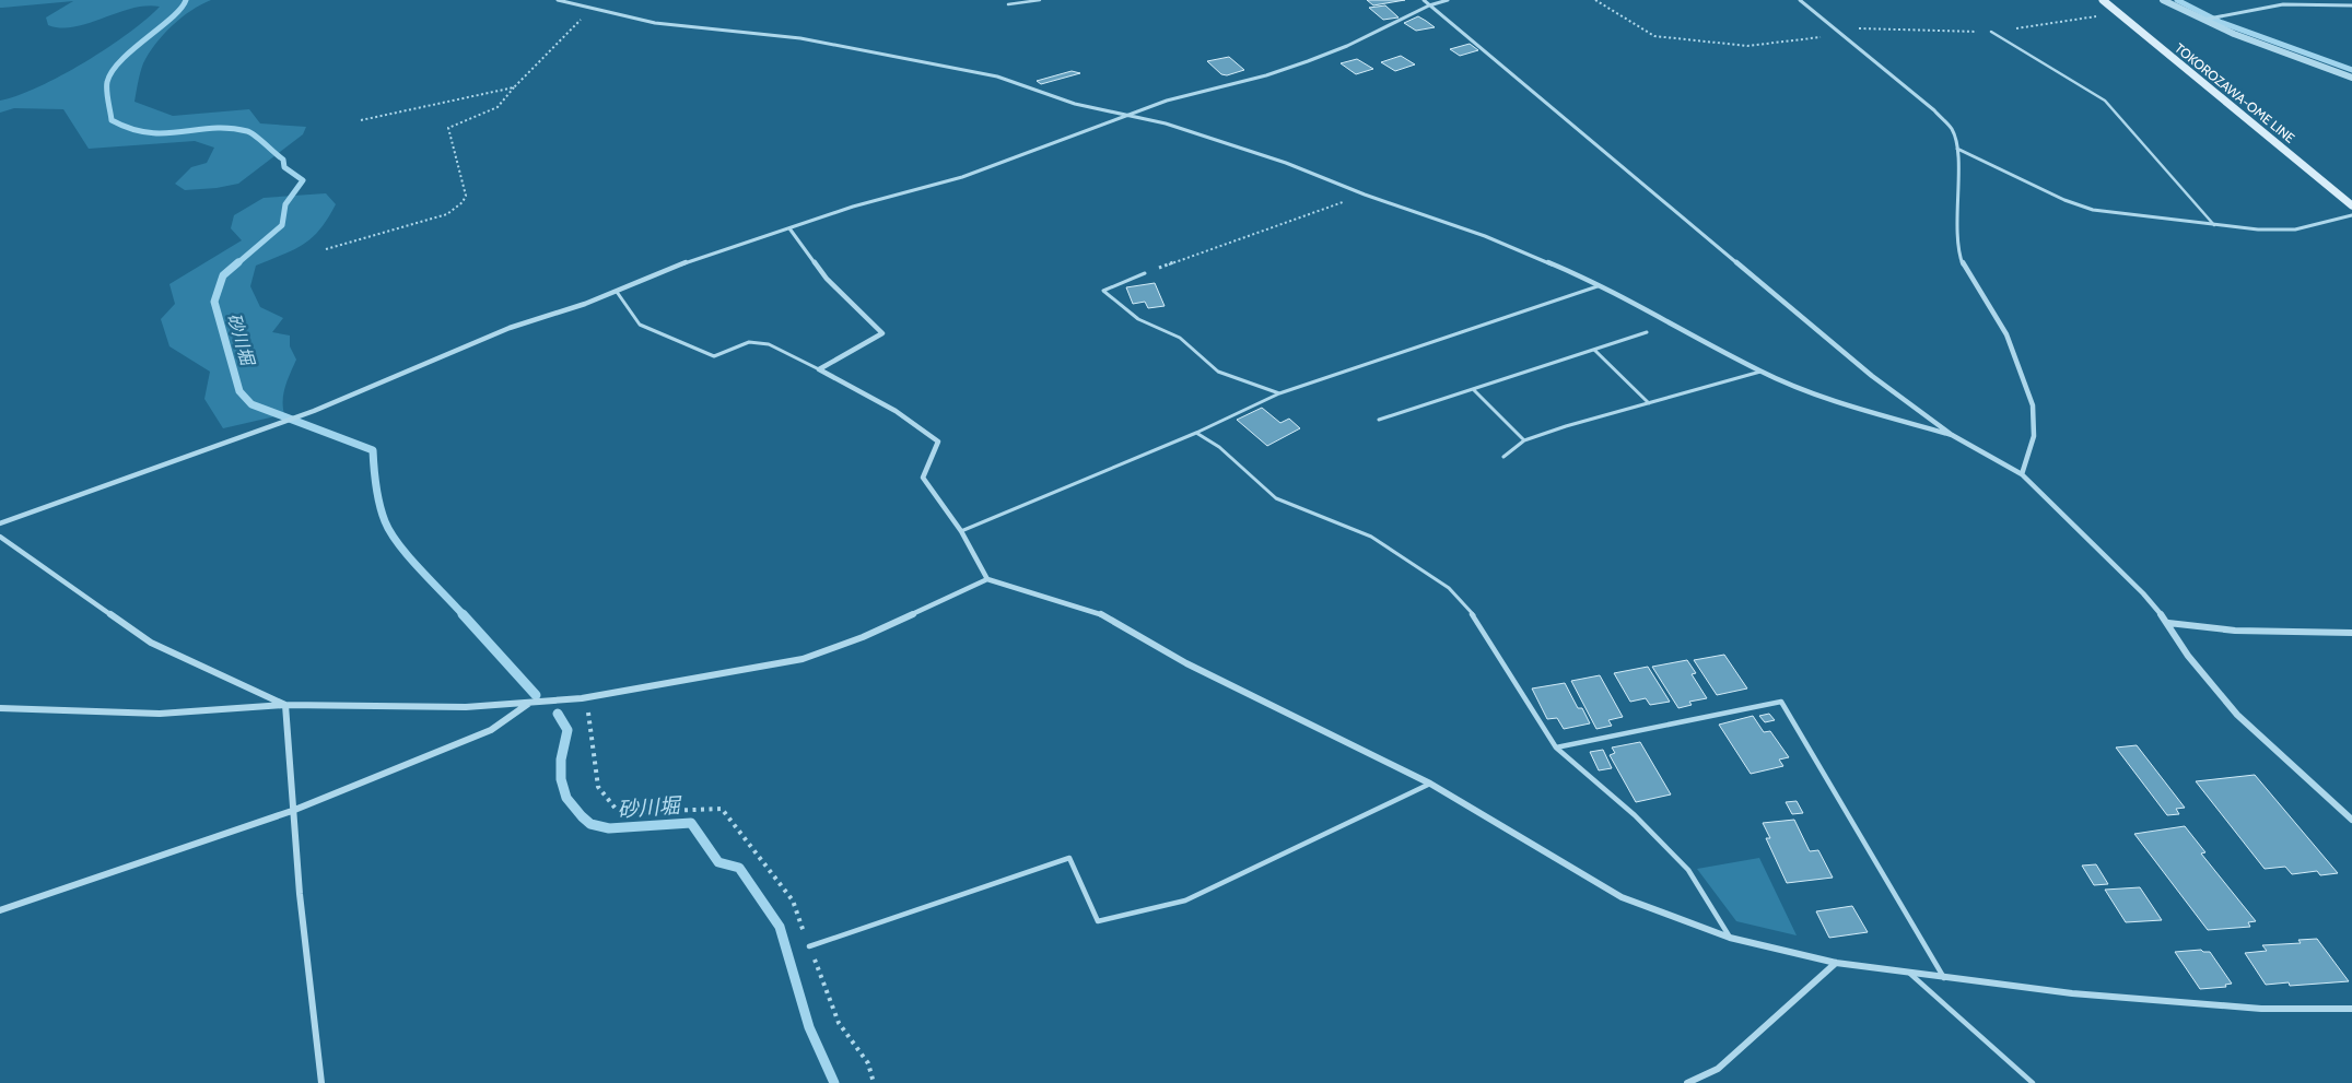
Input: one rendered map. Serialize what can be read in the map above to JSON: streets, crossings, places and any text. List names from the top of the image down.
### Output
{
  "streets": {
    "main road": ["TOKOROZAWA-OME LINE"]
  },
  "water": ["砂川堀"]
}
